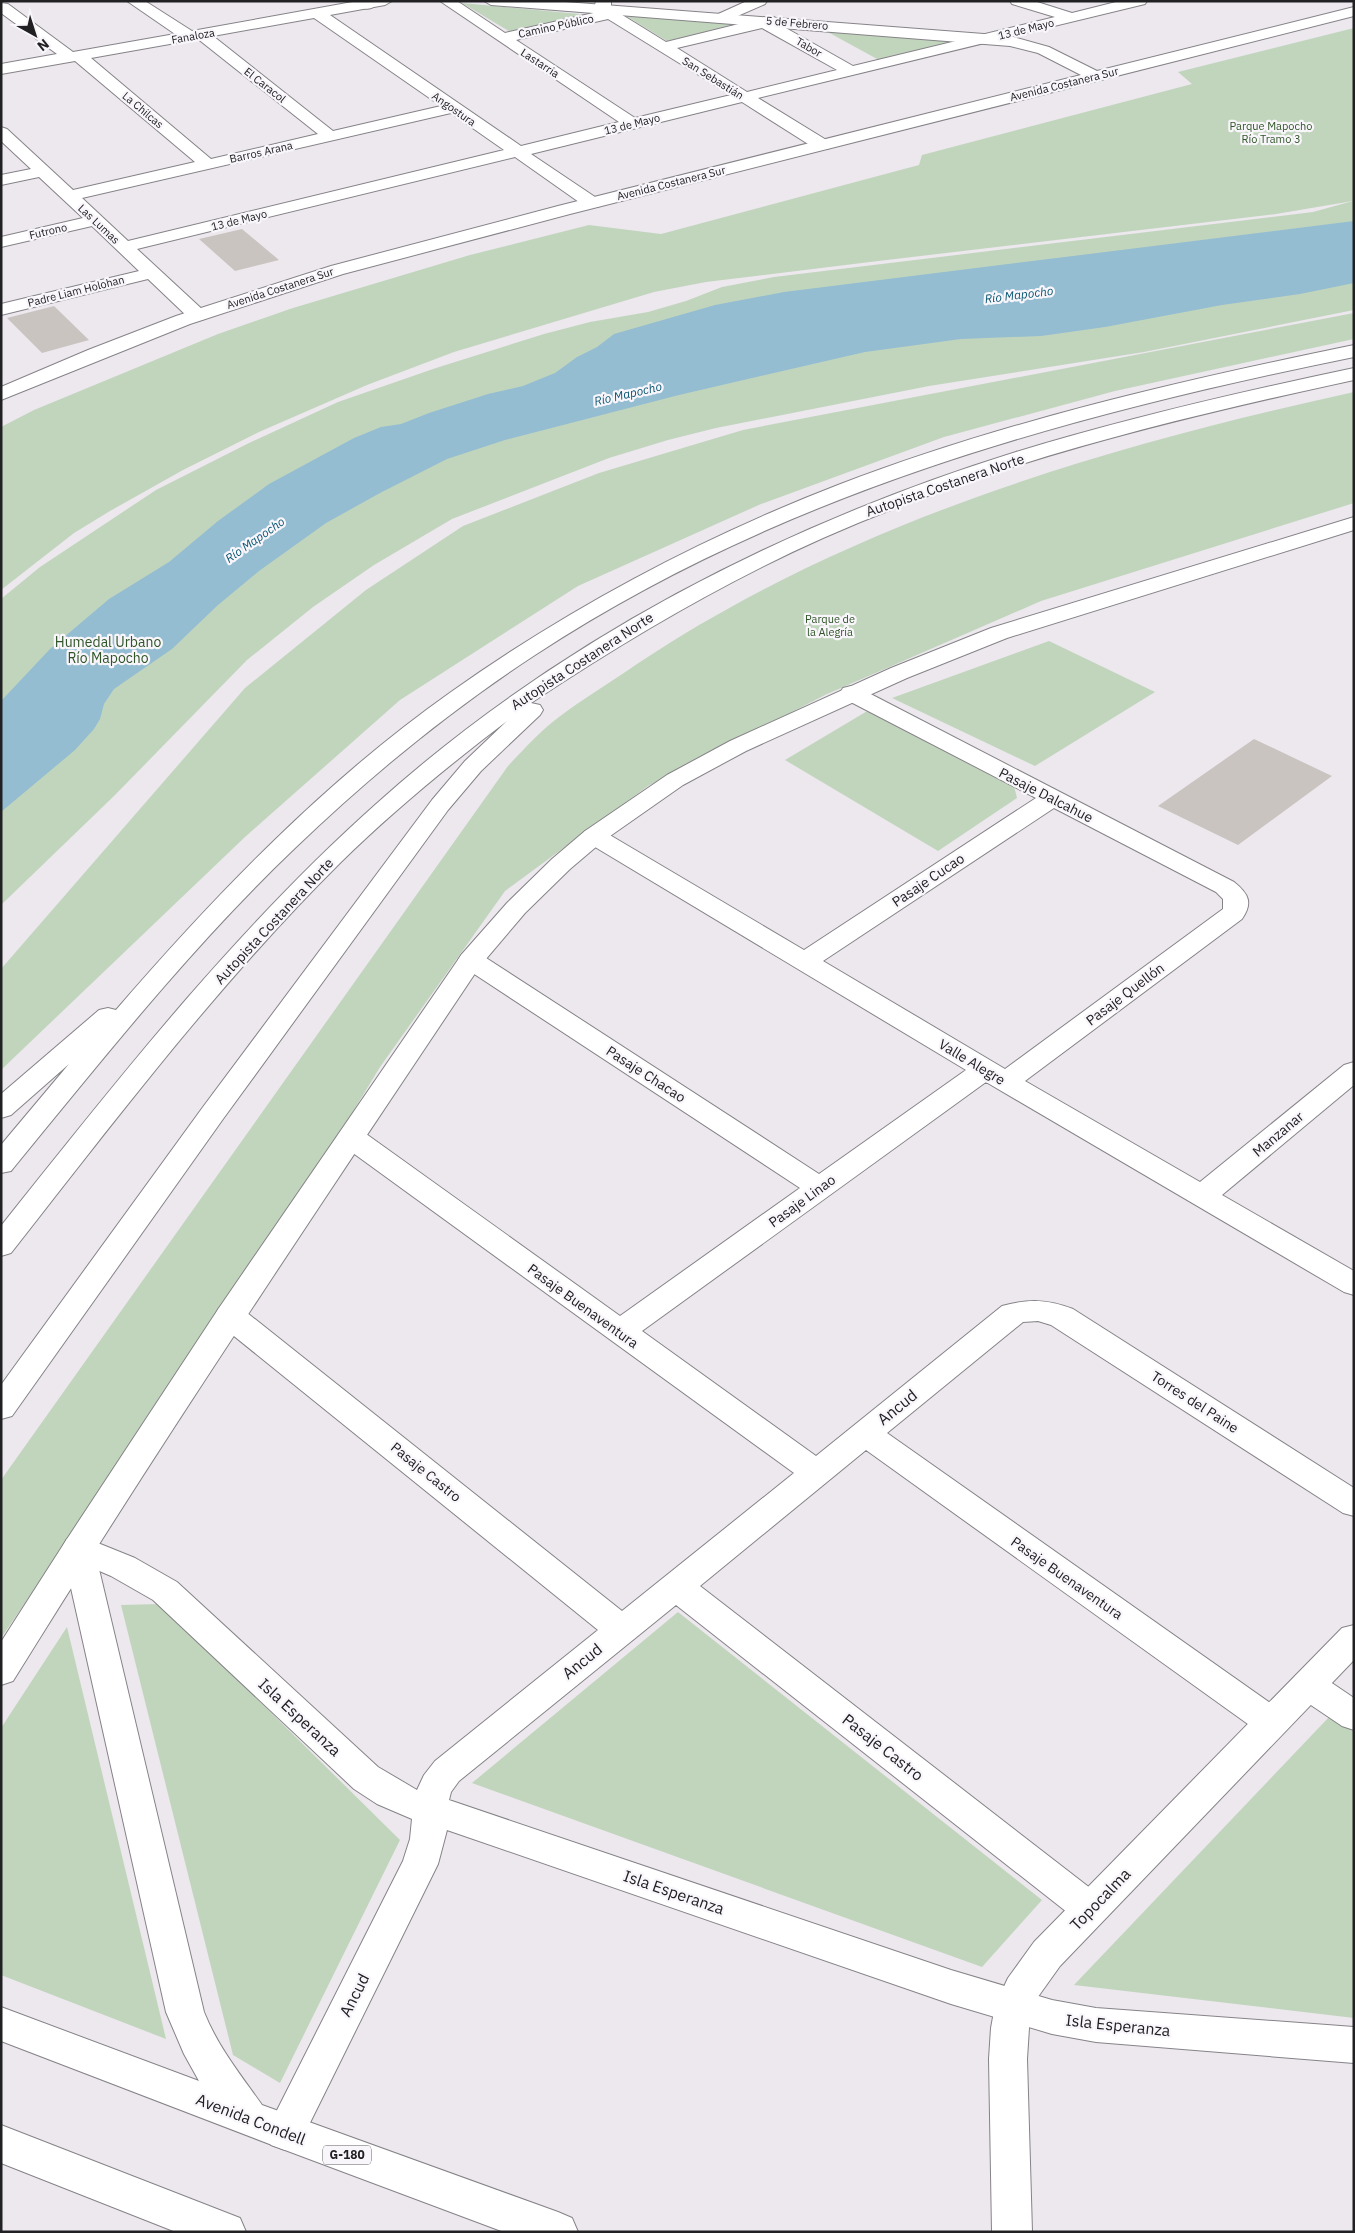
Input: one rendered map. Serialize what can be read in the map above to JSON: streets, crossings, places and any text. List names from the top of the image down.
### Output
{
  "streets": {
    "main road": [
      "5 de Febrero",
      "Camino Público",
      "13 de Mayo",
      "Fanaloza",
      "Tabor",
      "Lastarria",
      "San Sebastián",
      "Avenida Costanera Sur",
      "El Caracol",
      "Angostura",
      "La Chilcas",
      "Barros Arana",
      "Las Lumas",
      "Futrono",
      "Padre Liam Holohan",
      "Autopista Costanera Norte",
      "Pasaje Dalcahue",
      "Pasaje Cucao",
      "Pasaje Quellón",
      "Valle Alegre",
      "Pasaje Chacao",
      "Manzanar",
      "Pasaje Linao",
      "Pasaje Buenaventura",
      "Torres del Paine",
      "Ancud",
      "Pasaje Castro",
      "Isla Esperanza",
      "Topocalma",
      "Avenida Condell",
      "G-180"
    ]
  },
  "crossings": [
    ["5 de Febrero", "Camino Público"],
    ["5 de Febrero", "13 de Mayo"],
    ["5 de Febrero", "Tabor"],
    ["5 de Febrero", "San Sebastián"],
    ["5 de Febrero", "Avenida Costanera Sur"],
    ["Camino Público", "Lastarria"],
    ["Camino Público", "San Sebastián"],
    ["13 de Mayo", "Tabor"],
    ["13 de Mayo", "Lastarria"],
    ["13 de Mayo", "San Sebastián"],
    ["13 de Mayo", "Angostura"],
    ["13 de Mayo", "Las Lumas"],
    ["Fanaloza", "El Caracol"],
    ["Fanaloza", "Angostura"],
    ["Fanaloza", "La Chilcas"],
    ["San Sebastián", "Avenida Costanera Sur"],
    ["Avenida Costanera Sur", "Angostura"],
    ["Avenida Costanera Sur", "Las Lumas"],
    ["El Caracol", "Barros Arana"],
    ["Angostura", "Barros Arana"],
    ["La Chilcas", "Barros Arana"],
    ["Barros Arana", "Las Lumas"],
    ["Las Lumas", "Futrono"],
    ["Las Lumas", "Padre Liam Holohan"],
    ["Pasaje Dalcahue", "Pasaje Cucao"],
    ["Pasaje Dalcahue", "Pasaje Quellón"],
    ["Pasaje Cucao", "Valle Alegre"],
    ["Pasaje Quellón", "Valle Alegre"],
    ["Pasaje Quellón", "Pasaje Linao"],
    ["Valle Alegre", "Manzanar"],
    ["Valle Alegre", "Pasaje Linao"],
    ["Pasaje Chacao", "Pasaje Linao"],
    ["Pasaje Linao", "Pasaje Buenaventura"],
    ["Pasaje Buenaventura", "Ancud"],
    ["Pasaje Buenaventura", "Topocalma"],
    ["Torres del Paine", "Ancud"],
    ["Ancud", "Pasaje Castro"],
    ["Ancud", "Isla Esperanza"],
    ["Ancud", "Avenida Condell"],
    ["Pasaje Castro", "Topocalma"],
    ["Isla Esperanza", "Topocalma"]
  ],
  "water": ["Río Mapocho"],
  "parks": ["Parque Mapocho Río Tramo 3", "Parque de la Alegría", "Humedal Urbano Río Mapocho"],
  "north": "bottom right"
}
